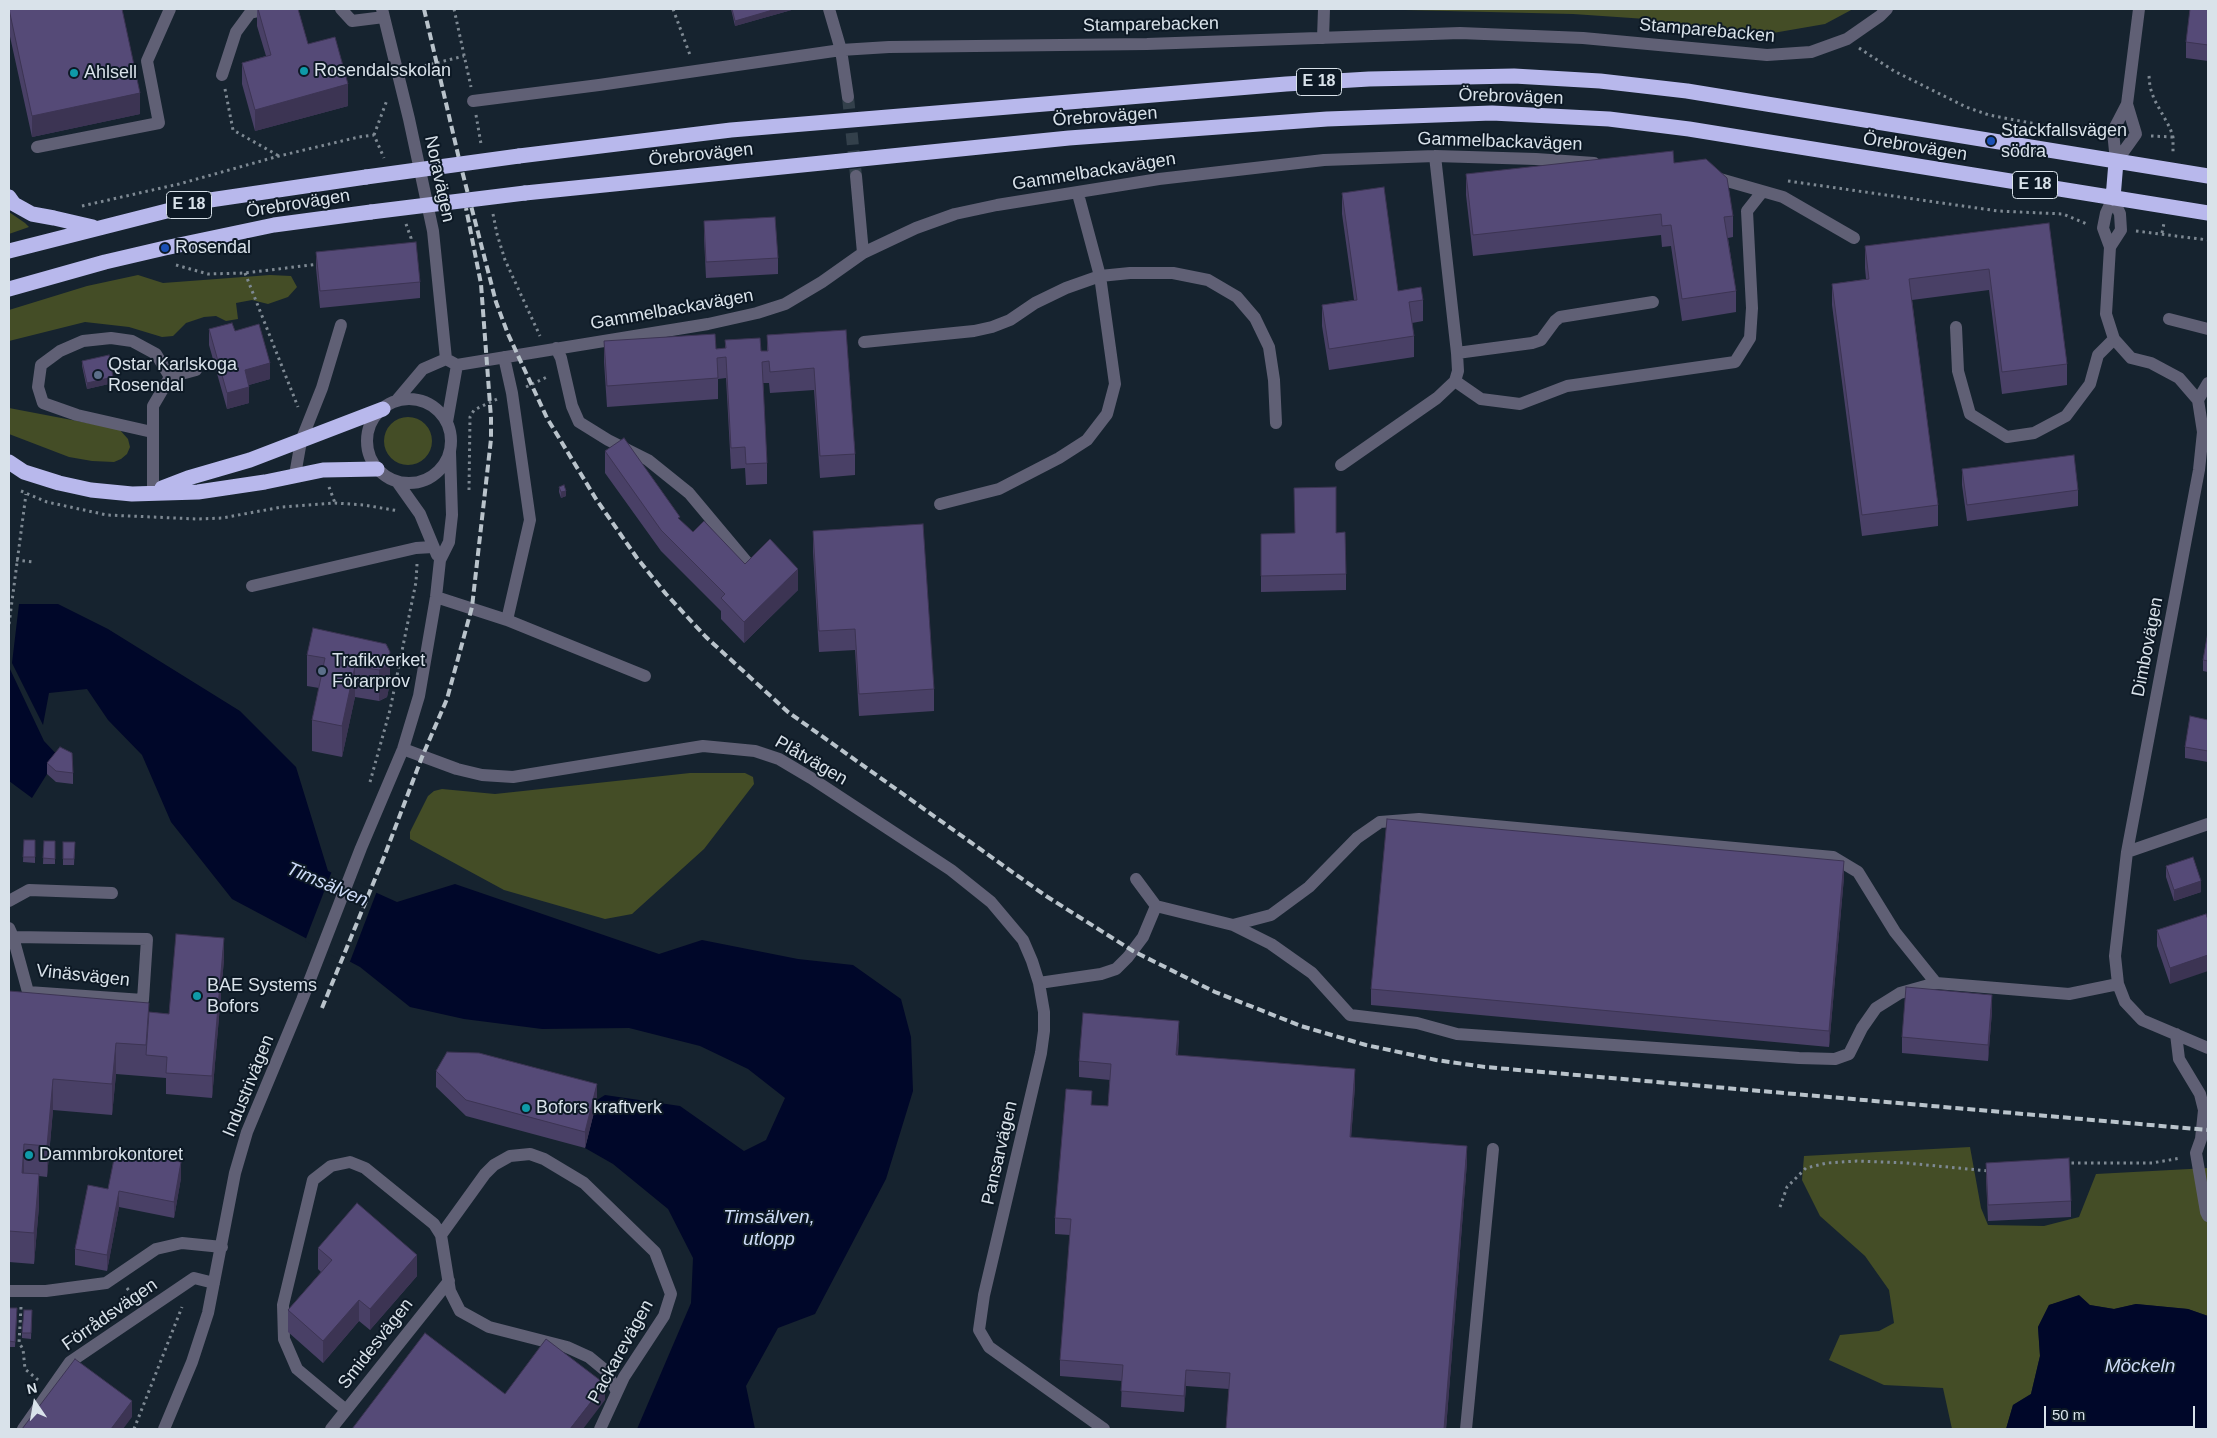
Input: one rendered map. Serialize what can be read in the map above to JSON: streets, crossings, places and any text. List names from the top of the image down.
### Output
{
  "streets": {
    "highway": ["E 18", "Örebrovägen"],
    "street": [
      "Stamparebacken",
      "Gammelbackavägen",
      "Noravägen",
      "Dimbovägen",
      "Plåtvägen",
      "Vinäsvägen",
      "Industrivägen",
      "Pansarvägen",
      "Förrådsvägen",
      "Smidesvägen",
      "Packarevägen"
    ]
  },
  "crossings": [
    ["Gammelbackavägen", "Noravägen"],
    ["Noravägen", "Industrivägen"],
    ["Plåtvägen", "Industrivägen"],
    ["Plåtvägen", "Pansarvägen"],
    ["Industrivägen", "Förrådsvägen"]
  ],
  "water": ["Timsälven", "Timsälven, utlopp", "Möckeln"],
  "places": [
    "Rosendalsskolan",
    "Ahlsell",
    "Stackfallsvägen södra",
    "Rosendal",
    "Qstar Karlskoga Rosendal",
    "Trafikverket Förarprov",
    "BAE Systems Bofors",
    "Bofors kraftverk",
    "Dammbrokontoret"
  ],
  "scale_bar": "50 m",
  "north": "top"
}
